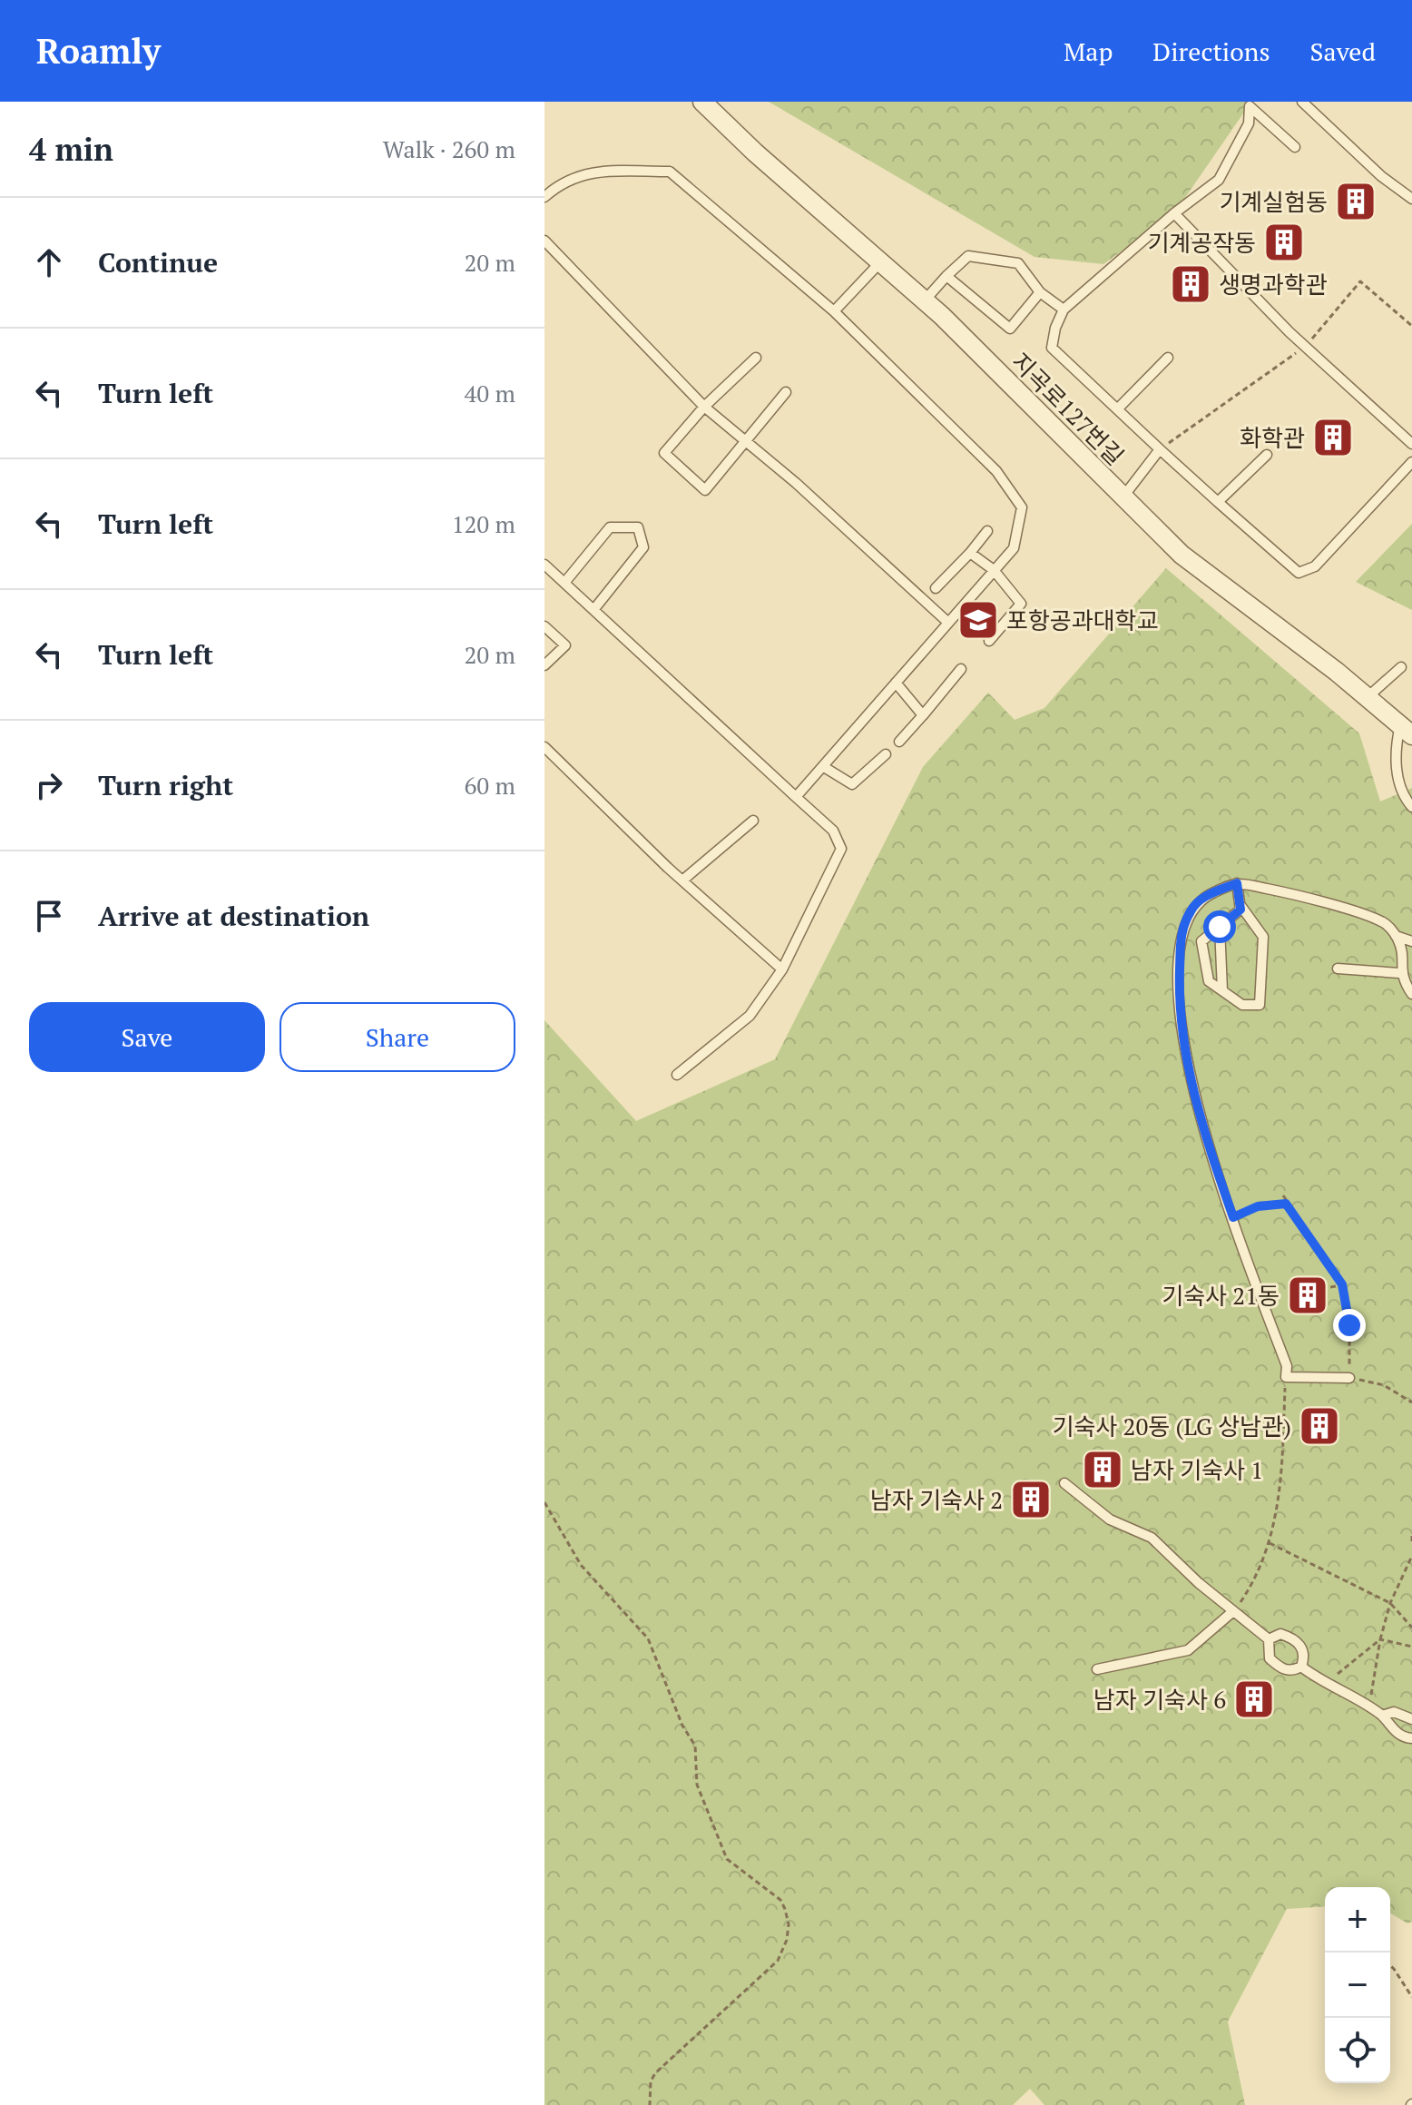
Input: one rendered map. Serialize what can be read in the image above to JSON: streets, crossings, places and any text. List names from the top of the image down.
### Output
{
  "streets": {
    "street": ["지곡로127번길"]
  },
  "places": {
    "building": [
      "기계실험동",
      "기계공작동",
      "생명과학관",
      "화학관",
      "기숙사 21동",
      "기숙사 20동 (LG 상남관)",
      "남자 기숙사 1",
      "남자 기숙사 2",
      "남자 기숙사 6"
    ],
    "school or university": ["포항공과대학교"]
  },
  "page": {
    "header": "Roamly",
    "nav": ["Map", "Directions", "Saved"],
    "heading": ["4 min", "Walk · 260 m"],
    "list": [
      ["Continue", "20 m"],
      ["Turn left", "40 m"],
      ["Turn left", "120 m"],
      ["Turn left", "20 m"],
      ["Turn right", "60 m"],
      "Arrive at destination"
    ],
    "buttons": ["Save", "Share"],
    "map_buttons": ["+", "−"]
  }
}
